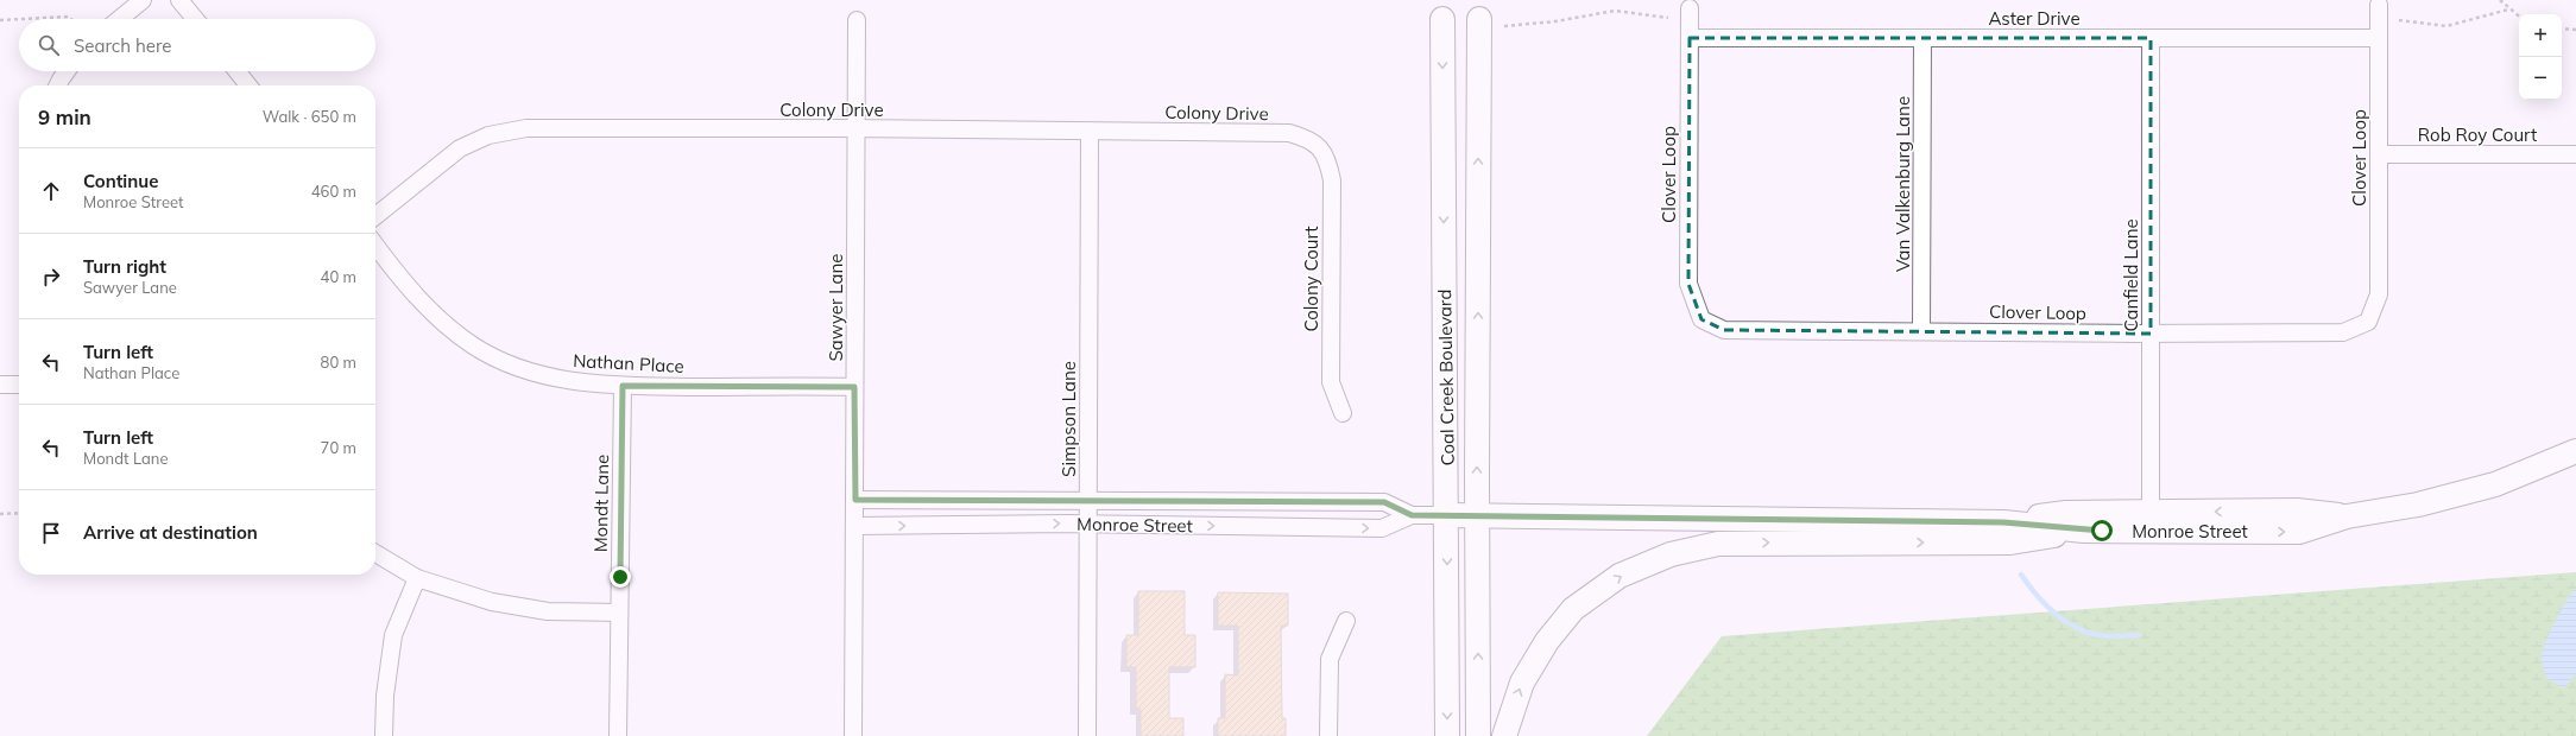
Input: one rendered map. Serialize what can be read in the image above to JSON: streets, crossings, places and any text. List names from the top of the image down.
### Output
{
  "streets": {
    "main road": ["Coal Creek Boulevard", "Monroe Street"],
    "street": [
      "Aster Drive",
      "Colony Drive",
      "Rob Roy Court",
      "Clover Loop",
      "Van Valkenburg Lane",
      "Canfield Lane",
      "Colony Court",
      "Sawyer Lane",
      "Nathan Place",
      "Simpson Lane",
      "Mondt Lane"
    ]
  },
  "crossings": [
    ["Aster Drive", "Clover Loop"],
    ["Aster Drive", "Van Valkenburg Lane"],
    ["Aster Drive", "Canfield Lane"],
    ["Colony Drive", "Colony Court"],
    ["Colony Drive", "Sawyer Lane"],
    ["Colony Drive", "Simpson Lane"],
    ["Rob Roy Court", "Clover Loop"],
    ["Clover Loop", "Van Valkenburg Lane"],
    ["Clover Loop", "Canfield Lane"],
    ["Canfield Lane", "Monroe Street"],
    ["Sawyer Lane", "Nathan Place"],
    ["Sawyer Lane", "Monroe Street"],
    ["Nathan Place", "Mondt Lane"],
    ["Coal Creek Boulevard", "Monroe Street"],
    ["Simpson Lane", "Monroe Street"]
  ],
  "page": {
    "map_buttons": ["+", "−"],
    "search": "Search here",
    "heading": ["9 min", "Walk · 650 m"],
    "list": [
      ["Continue", "Monroe Street", "460 m"],
      ["Turn right", "Sawyer Lane", "40 m"],
      ["Turn left", "Nathan Place", "80 m"],
      ["Turn left", "Mondt Lane", "70 m"],
      "Arrive at destination"
    ]
  }
}
